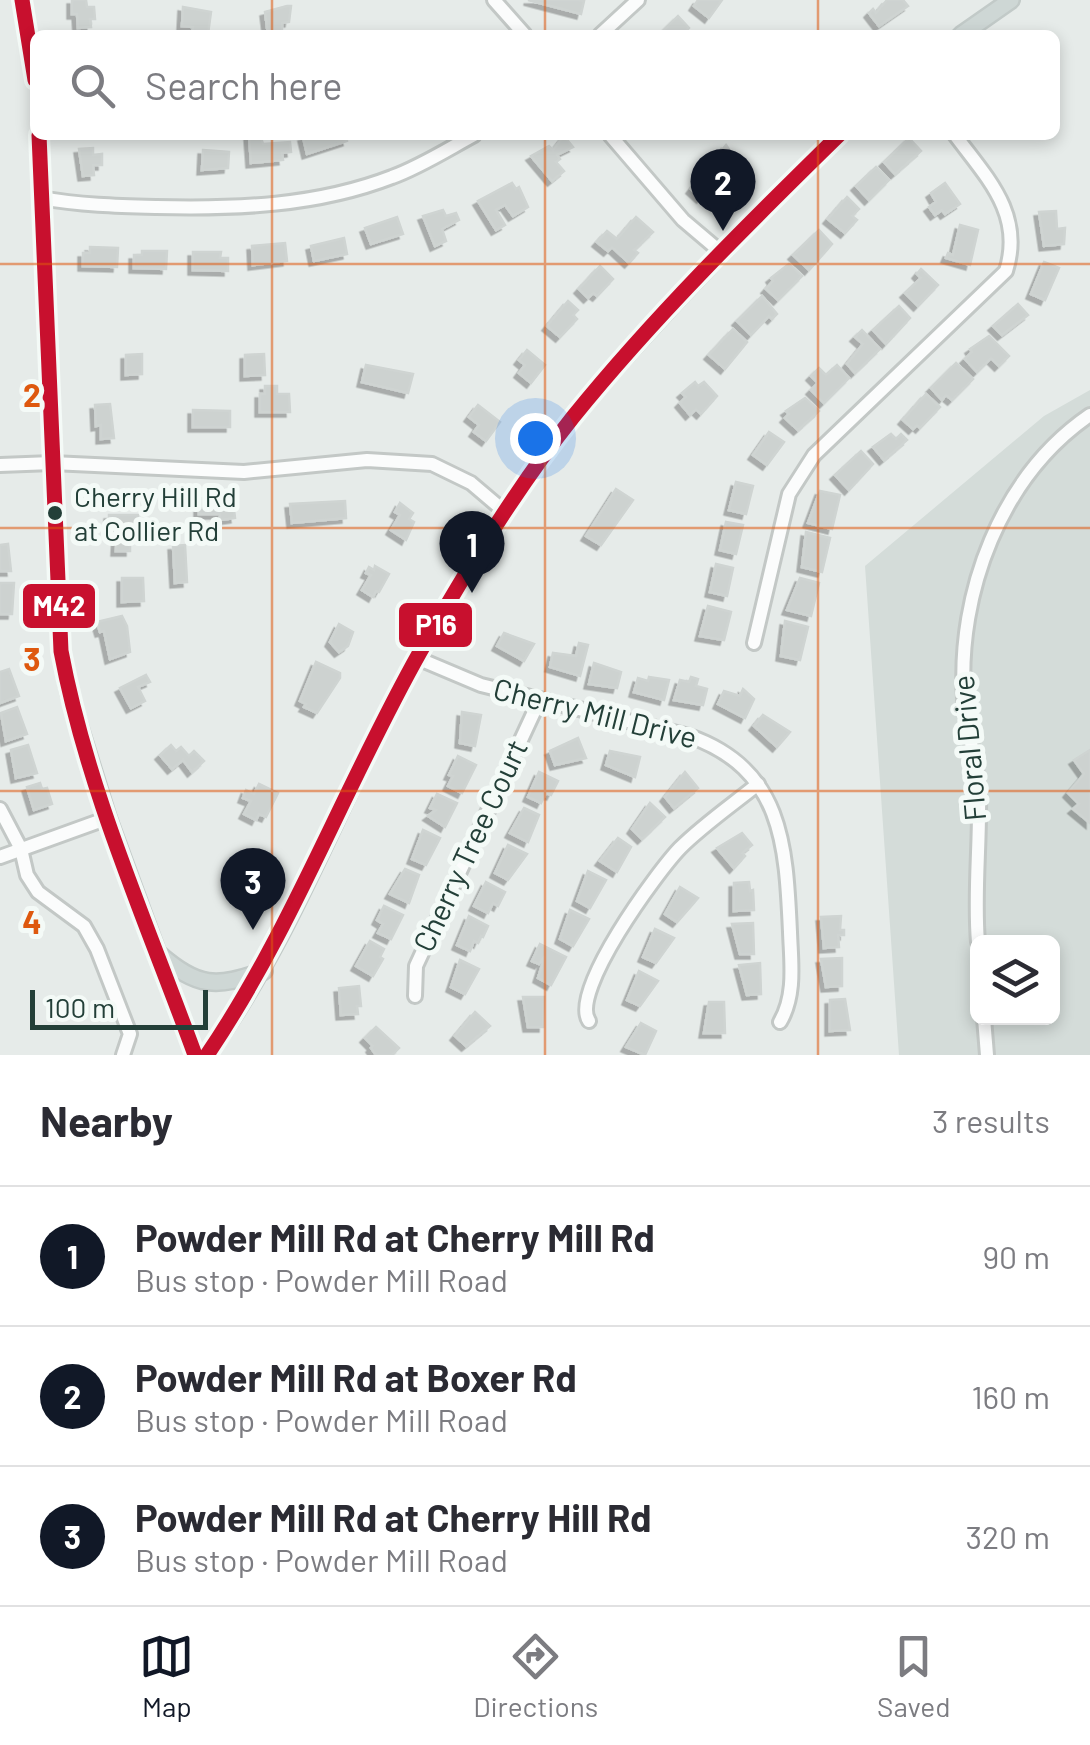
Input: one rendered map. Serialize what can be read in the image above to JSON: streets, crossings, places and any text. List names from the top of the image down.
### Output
{
  "streets": {
    "street": ["Cherry Mill Drive", "Floral Drive", "Cherry Tree Court"]
  },
  "crossings": [
    ["Cherry Mill Drive", "Cherry Tree Court"]
  ],
  "places": ["Cherry Hill Rd at Collier Rd"],
  "lines": ["transit line M42", "transit line P16"],
  "scale_bar": "100 m",
  "page": {
    "search": "Search here",
    "pins": ["2", "1", "3"],
    "scale": "100 m",
    "heading": ["Nearby", "3 results"],
    "list": [
      {
        "mark": "1",
        "name": "Powder Mill Rd at Cherry Mill Rd",
        "note": "Bus stop · Powder Mill Road",
        "value": "90 m"
      },
      {
        "mark": "2",
        "name": "Powder Mill Rd at Boxer Rd",
        "note": "Bus stop · Powder Mill Road",
        "value": "160 m"
      },
      {
        "mark": "3",
        "name": "Powder Mill Rd at Cherry Hill Rd",
        "note": "Bus stop · Powder Mill Road",
        "value": "320 m"
      }
    ],
    "nav": ["Map", "Directions", "Saved"]
  },
  "grid": {
    "rows": ["2", "3", "4"]
  }
}
